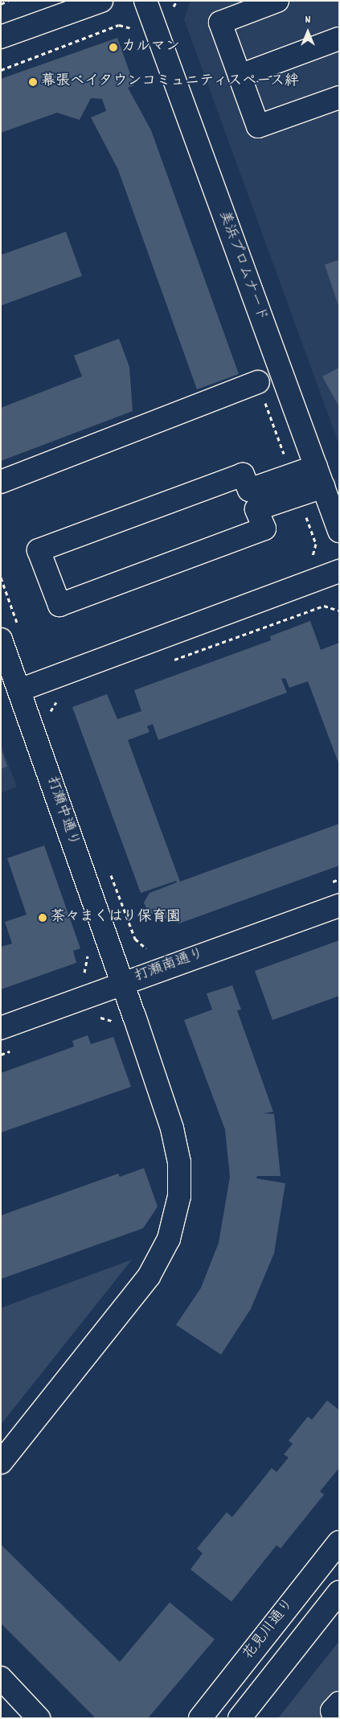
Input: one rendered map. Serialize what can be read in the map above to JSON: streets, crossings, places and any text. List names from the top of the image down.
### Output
{
  "streets": {
    "street": [
      "美浜プロムナード",
      "打瀬中通り",
      "打瀬南通り",
      "花見川通り"
    ]
  },
  "crossings": [
    ["打瀬中通り", "打瀬南通り"]
  ],
  "places": ["カルマン", "幕張ベイタウンコミュニティスペース絆", "茶々まくはり保育園"],
  "north": "top"
}
